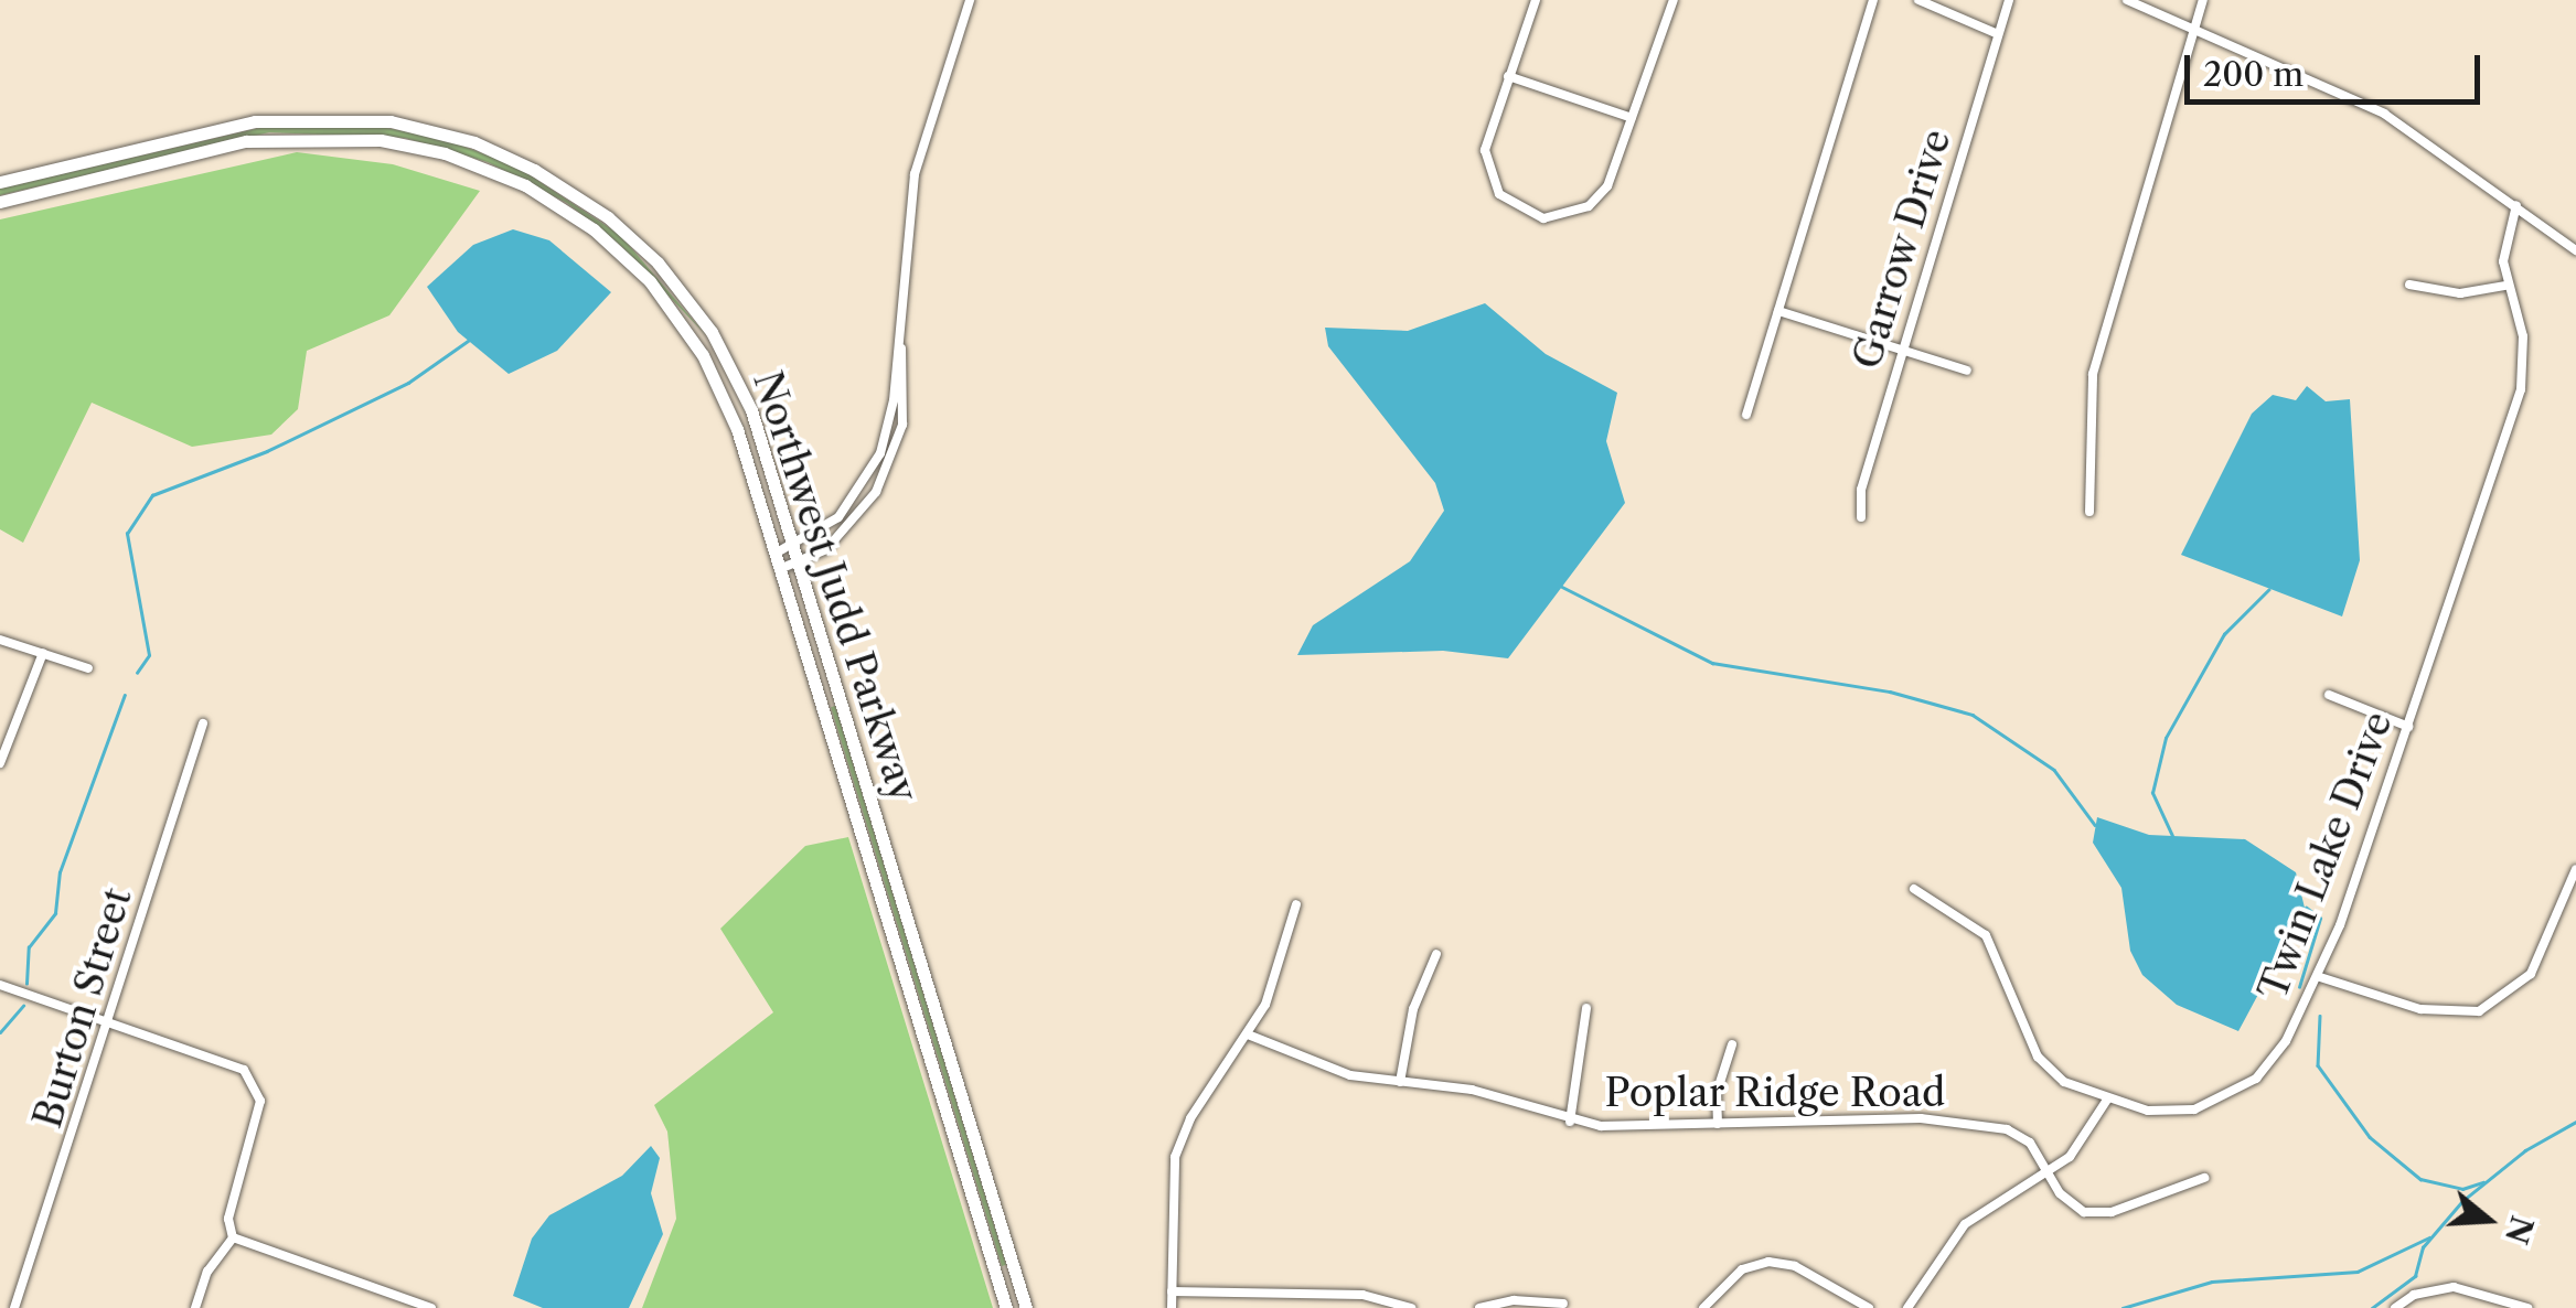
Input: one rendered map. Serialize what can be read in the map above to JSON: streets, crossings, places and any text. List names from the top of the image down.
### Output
{
  "streets": {
    "highway": ["Northwest Judd Parkway"],
    "street": [
      "Garrow Drive",
      "Twin Lake Drive",
      "Burton Street",
      "Poplar Ridge Road"
    ]
  },
  "scale_bar": "200 m",
  "north": "right"
}
